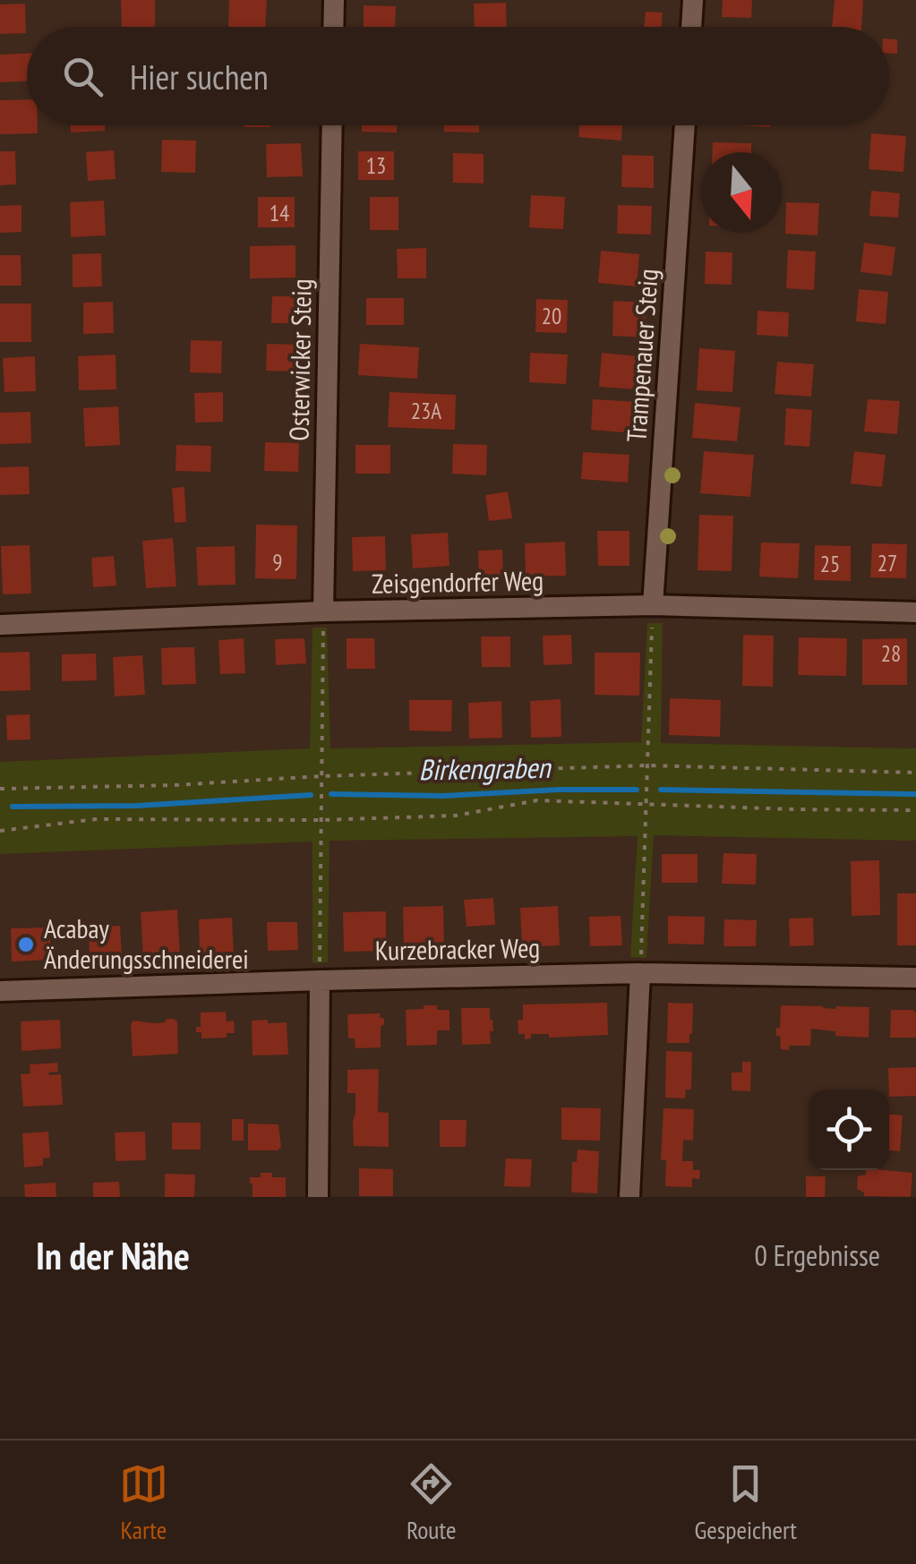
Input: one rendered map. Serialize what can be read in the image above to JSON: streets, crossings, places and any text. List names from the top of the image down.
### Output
{
  "streets": {
    "street": [
      "Trampenauer Steig",
      "Osterwicker Steig",
      "Zeisgendorfer Weg",
      "Kurzebracker Weg"
    ]
  },
  "crossings": [
    ["Trampenauer Steig", "Zeisgendorfer Weg"],
    ["Osterwicker Steig", "Zeisgendorfer Weg"]
  ],
  "water": ["Birkengraben"],
  "places": ["Acabay Änderungsschneiderei"],
  "house_numbers": [
    "13",
    "14",
    "20",
    "23A",
    "9",
    "27",
    "25",
    "28"
  ],
  "north": "bottom",
  "page": {
    "search": "Hier suchen",
    "heading": ["In der Nähe", "0 Ergebnisse"],
    "nav": ["Karte", "Route", "Gespeichert"]
  }
}
